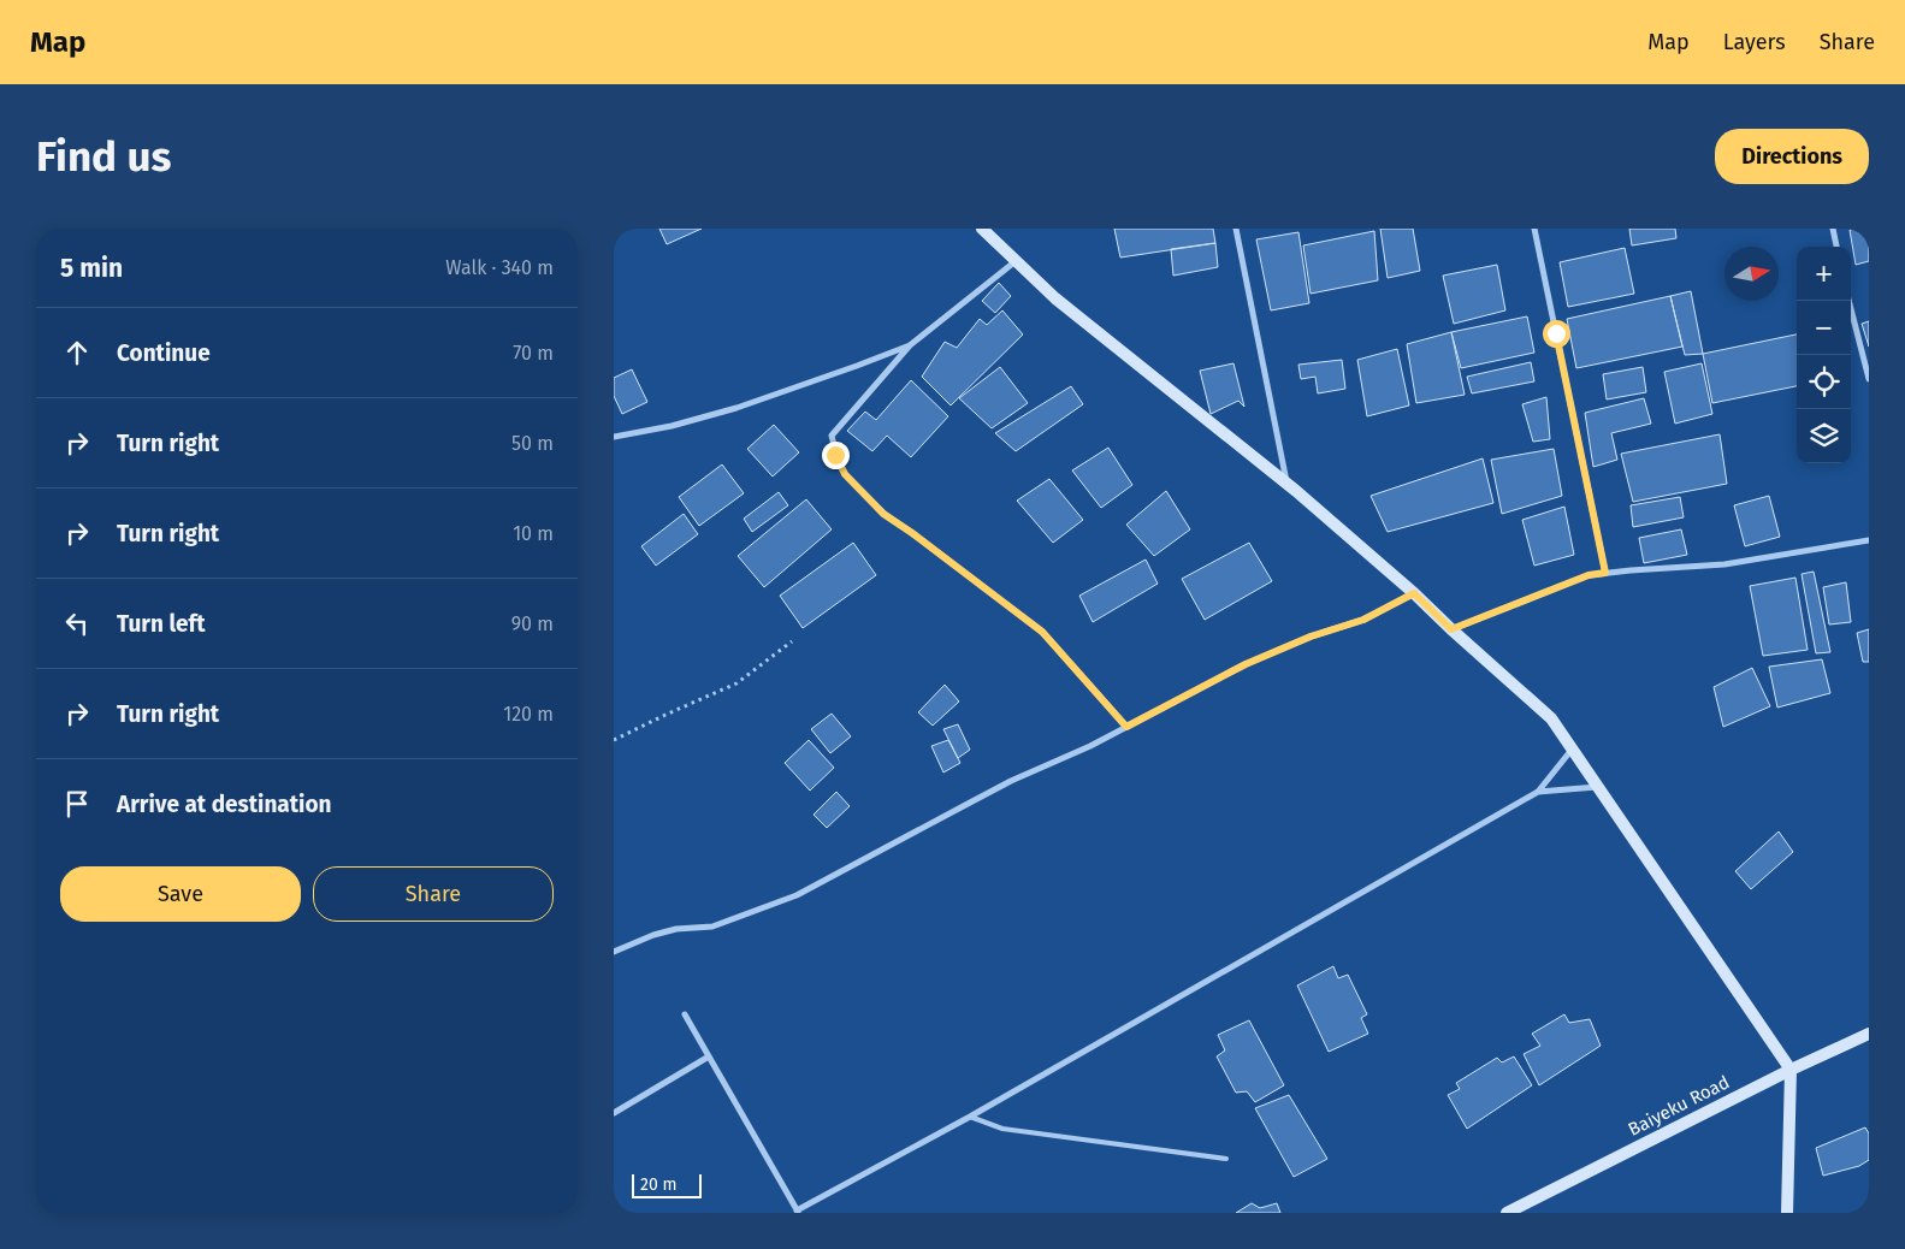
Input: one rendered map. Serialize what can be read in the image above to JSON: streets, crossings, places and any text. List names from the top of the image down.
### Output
{
  "streets": {
    "street": ["Baiyeku Road"]
  },
  "scale_bar": "20 m",
  "north": "right",
  "page": {
    "header": "Map",
    "nav": ["Map", "Layers", "Share"],
    "buttons": [
      "Directions",
      ["Save", "Share"]
    ],
    "title": "Find us",
    "heading": ["5 min", "Walk · 340 m"],
    "map_buttons": ["+", "−"],
    "list": [
      ["Continue", "70 m"],
      ["Turn right", "50 m"],
      ["Turn right", "10 m"],
      ["Turn left", "90 m"],
      ["Turn right", "120 m"],
      "Arrive at destination"
    ],
    "scale": "20 m"
  }
}
